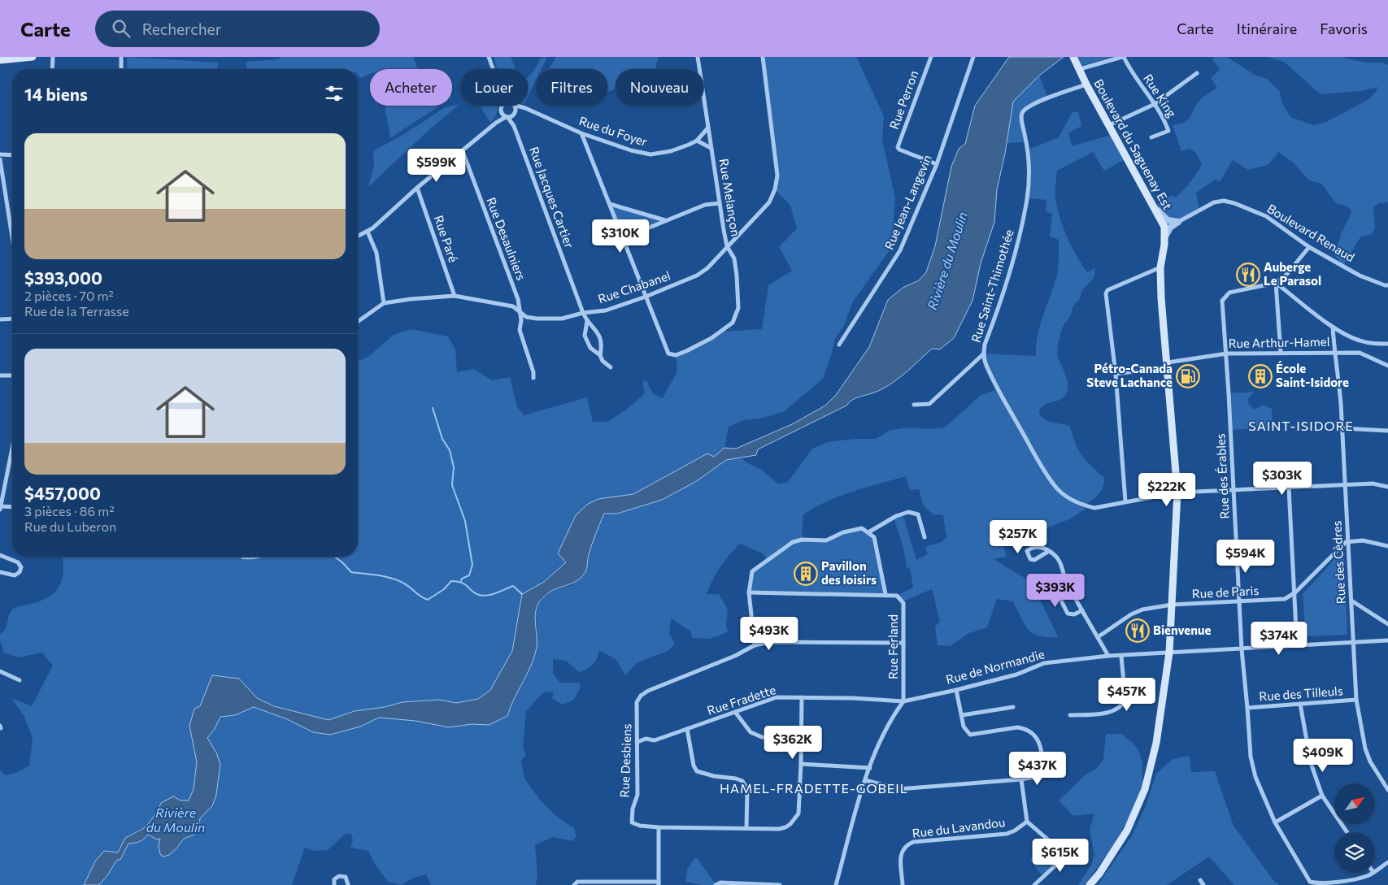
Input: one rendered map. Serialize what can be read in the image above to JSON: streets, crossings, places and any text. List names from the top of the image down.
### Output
{
  "streets": {
    "main road": ["Boulevard du Saguenay Est"],
    "street": [
      "Rue King",
      "Rue Perron",
      "Rue du Foyer",
      "Rue Jacques Cartier",
      "Rue Melançon",
      "Rue Jean-Langevin",
      "Boulevard Renaud",
      "Rue Paré",
      "Rue Desaulniers",
      "Rue Saint-Thimothée",
      "Rue Chabanel",
      "Rue Arthur-Hamel",
      "Rue des Érables",
      "Rue des Cèdres",
      "Rue de Paris",
      "Rue Ferland",
      "Rue de Normandie",
      "Rue des Tilleuls",
      "Rue Fradette",
      "Rue Desbiens",
      "Rue du Lavandou"
    ]
  },
  "crossings": [
    ["Rue Perron", "Rue Jean-Langevin"],
    ["Rue du Foyer", "Rue Melançon"],
    ["Boulevard du Saguenay Est", "Rue Saint-Thimothée"],
    ["Boulevard du Saguenay Est", "Rue Arthur-Hamel"],
    ["Boulevard du Saguenay Est", "Rue de Paris"],
    ["Boulevard du Saguenay Est", "Rue de Normandie"],
    ["Rue Jacques Cartier", "Rue Chabanel"],
    ["Rue Melançon", "Rue Chabanel"],
    ["Rue Paré", "Rue Chabanel"],
    ["Rue Desaulniers", "Rue Chabanel"],
    ["Rue Saint-Thimothée", "Rue des Érables"],
    ["Rue Saint-Thimothée", "Rue des Cèdres"],
    ["Rue Arthur-Hamel", "Rue des Érables"],
    ["Rue Arthur-Hamel", "Rue des Cèdres"],
    ["Rue des Érables", "Rue de Paris"],
    ["Rue des Érables", "Rue de Normandie"],
    ["Rue des Érables", "Rue des Tilleuls"],
    ["Rue des Cèdres", "Rue de Paris"],
    ["Rue des Cèdres", "Rue de Normandie"],
    ["Rue des Cèdres", "Rue des Tilleuls"],
    ["Rue Ferland", "Rue de Normandie"],
    ["Rue Ferland", "Rue Fradette"],
    ["Rue de Normandie", "Rue Fradette"],
    ["Rue Fradette", "Rue Desbiens"]
  ],
  "districts": ["SAINT-ISIDORE", "HAMEL-FRADETTE-GOBEIL"],
  "water": ["Rivière du Moulin"],
  "places": {
    "restaurant": ["Auberge Le Parasol", "Bienvenue"],
    "fuel station": ["Pétro-Canada Steve Lachance"],
    "building": ["École Saint-Isidore", "Pavillon des loisirs"]
  },
  "north": "top right",
  "page": {
    "header": "Carte",
    "search": "Rechercher",
    "nav": ["Carte", "Itinéraire", "Favoris"],
    "chip": [
      "Acheter",
      "Louer",
      "Filtres",
      "Nouveau"
    ],
    "heading": "14 biens",
    "list": [
      {
        "name": "$393,000",
        "note": "2 pièces · 70 m² · Rue de la Terrasse"
      },
      {
        "name": "$457,000",
        "note": "3 pièces · 86 m² · Rue du Luberon"
      }
    ],
    "price": [
      "$599K",
      "$310K",
      "$303K",
      "$222K",
      "$257K",
      "$594K",
      "$393K",
      "$493K",
      "$374K",
      "$457K",
      "$362K",
      "$409K",
      "$437K",
      "$615K"
    ]
  }
}
